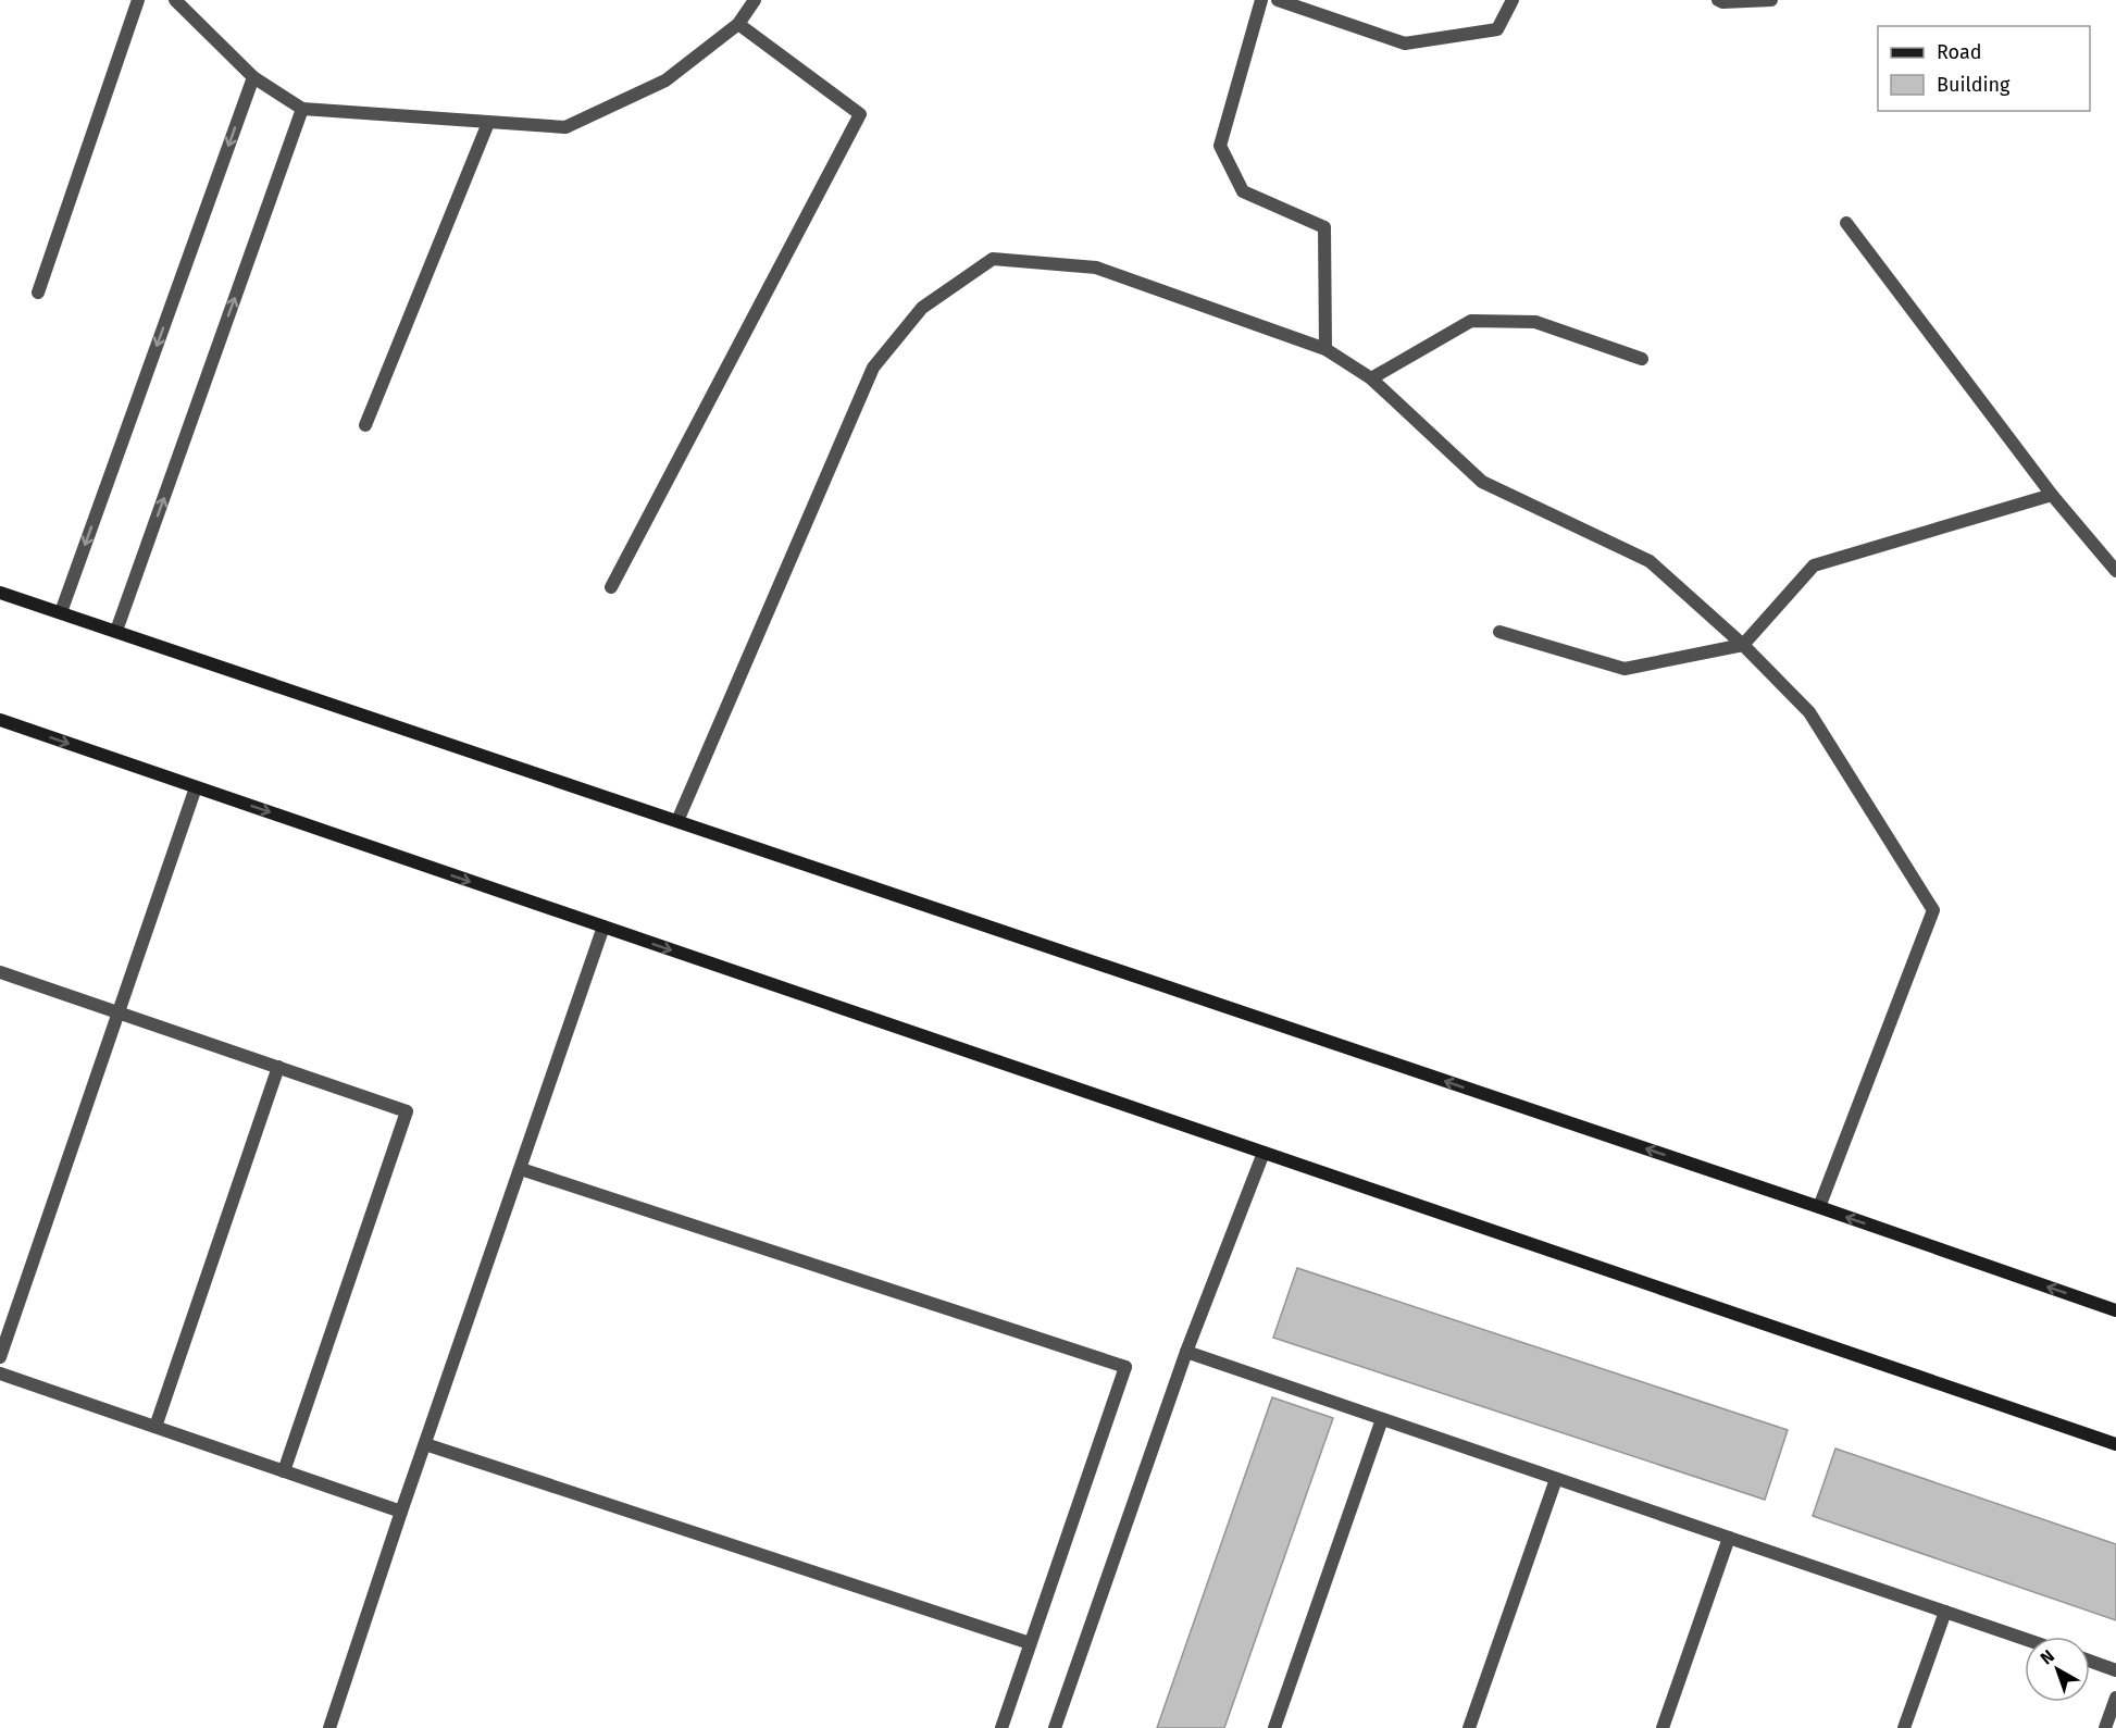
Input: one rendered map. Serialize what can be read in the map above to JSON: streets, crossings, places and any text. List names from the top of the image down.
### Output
{
  "legend": ["Road", "Building"],
  "north": "top left"
}
